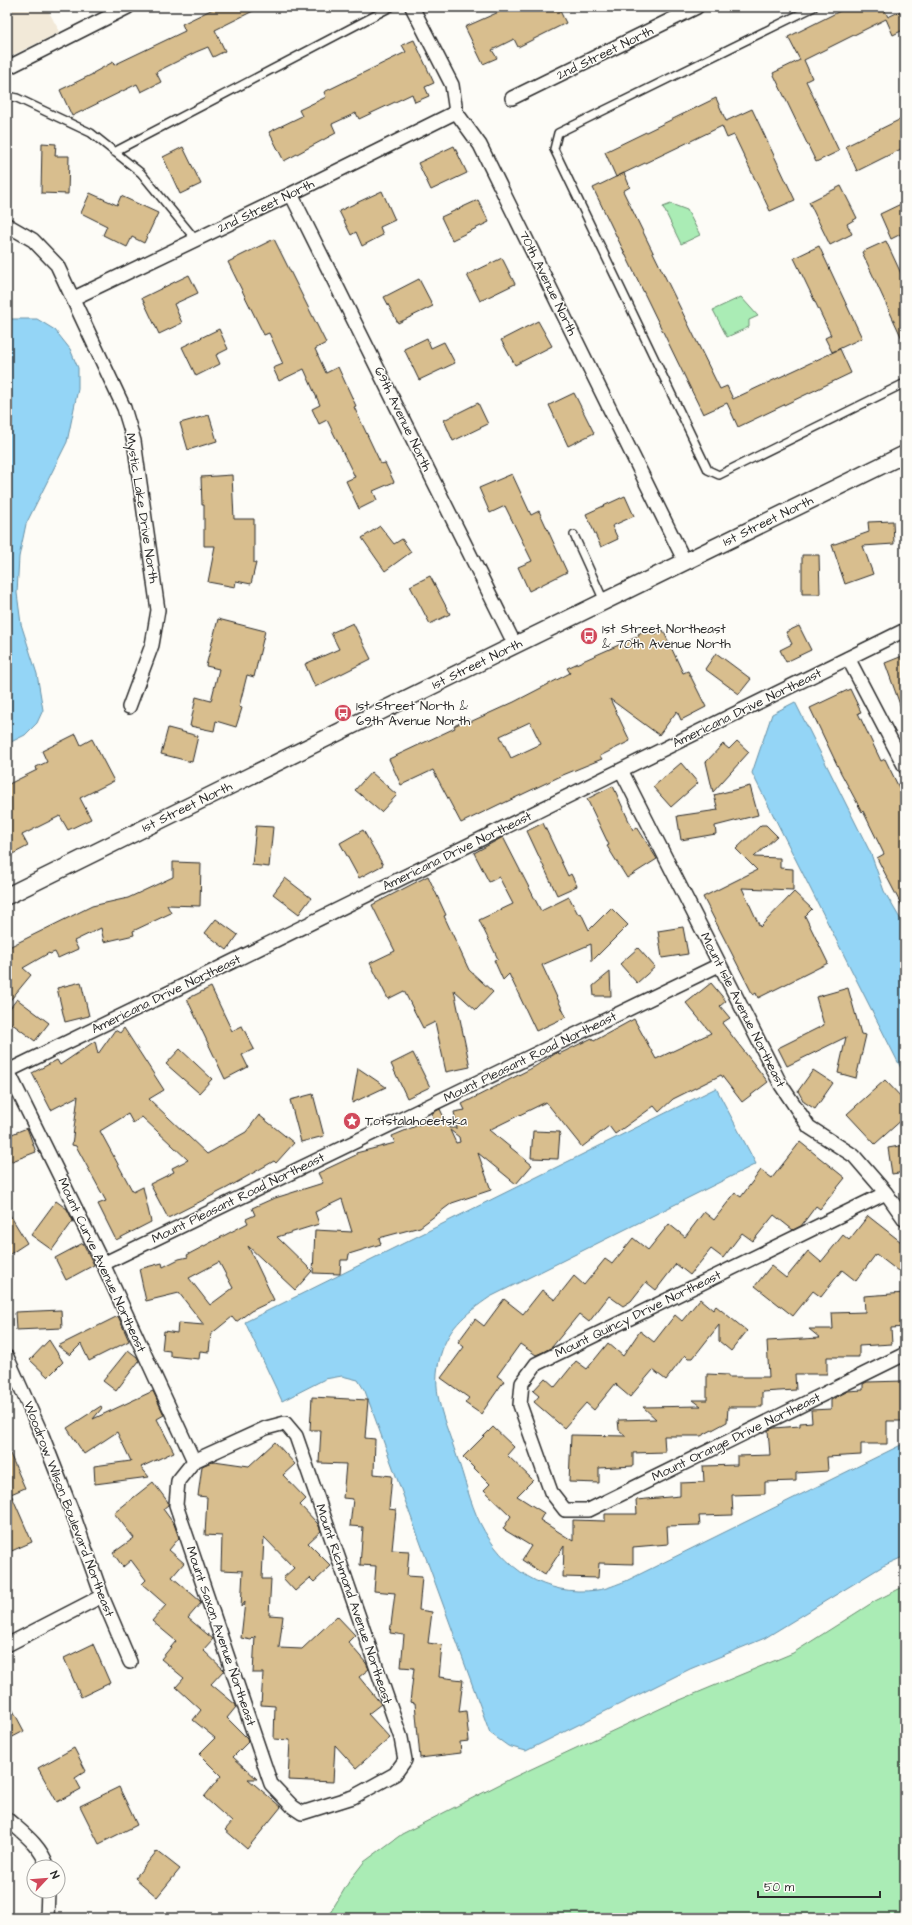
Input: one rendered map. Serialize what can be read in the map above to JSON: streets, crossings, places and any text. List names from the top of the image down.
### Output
{
  "streets": {
    "street": [
      "2nd Street North",
      "70th Avenue North",
      "69th Avenue North",
      "Mystic Lake Drive North",
      "1st Street North",
      "Americana Drive Northeast",
      "Mount Isle Avenue Northeast",
      "Mount Pleasant Road Northeast",
      "Mount Curve Avenue Northeast",
      "Mount Quincy Drive Northeast",
      "Mount Orange Drive Northeast",
      "Woodrow Wilson Boulevard Northeast",
      "Mount Richmond Avenue Northeast",
      "Mount Saxon Avenue Northeast"
    ]
  },
  "crossings": [
    ["2nd Street North", "70th Avenue North"],
    ["2nd Street North", "69th Avenue North"],
    ["2nd Street North", "Mystic Lake Drive North"],
    ["70th Avenue North", "1st Street North"],
    ["69th Avenue North", "1st Street North"],
    ["Americana Drive Northeast", "Mount Isle Avenue Northeast"],
    ["Americana Drive Northeast", "Mount Curve Avenue Northeast"],
    ["Mount Isle Avenue Northeast", "Mount Pleasant Road Northeast"],
    ["Mount Isle Avenue Northeast", "Mount Quincy Drive Northeast"],
    ["Mount Pleasant Road Northeast", "Mount Curve Avenue Northeast"],
    ["Mount Curve Avenue Northeast", "Mount Richmond Avenue Northeast"],
    ["Mount Curve Avenue Northeast", "Mount Saxon Avenue Northeast"],
    ["Mount Quincy Drive Northeast", "Mount Orange Drive Northeast"],
    ["Mount Richmond Avenue Northeast", "Mount Saxon Avenue Northeast"]
  ],
  "places": {
    "bus stop": ["1st Street Northeast & 70th Avenue North", "1st Street North & 69th Avenue North"],
    "place": ["Totstalahoeetska"]
  },
  "scale_bar": "50 m",
  "north": "top right"
}
